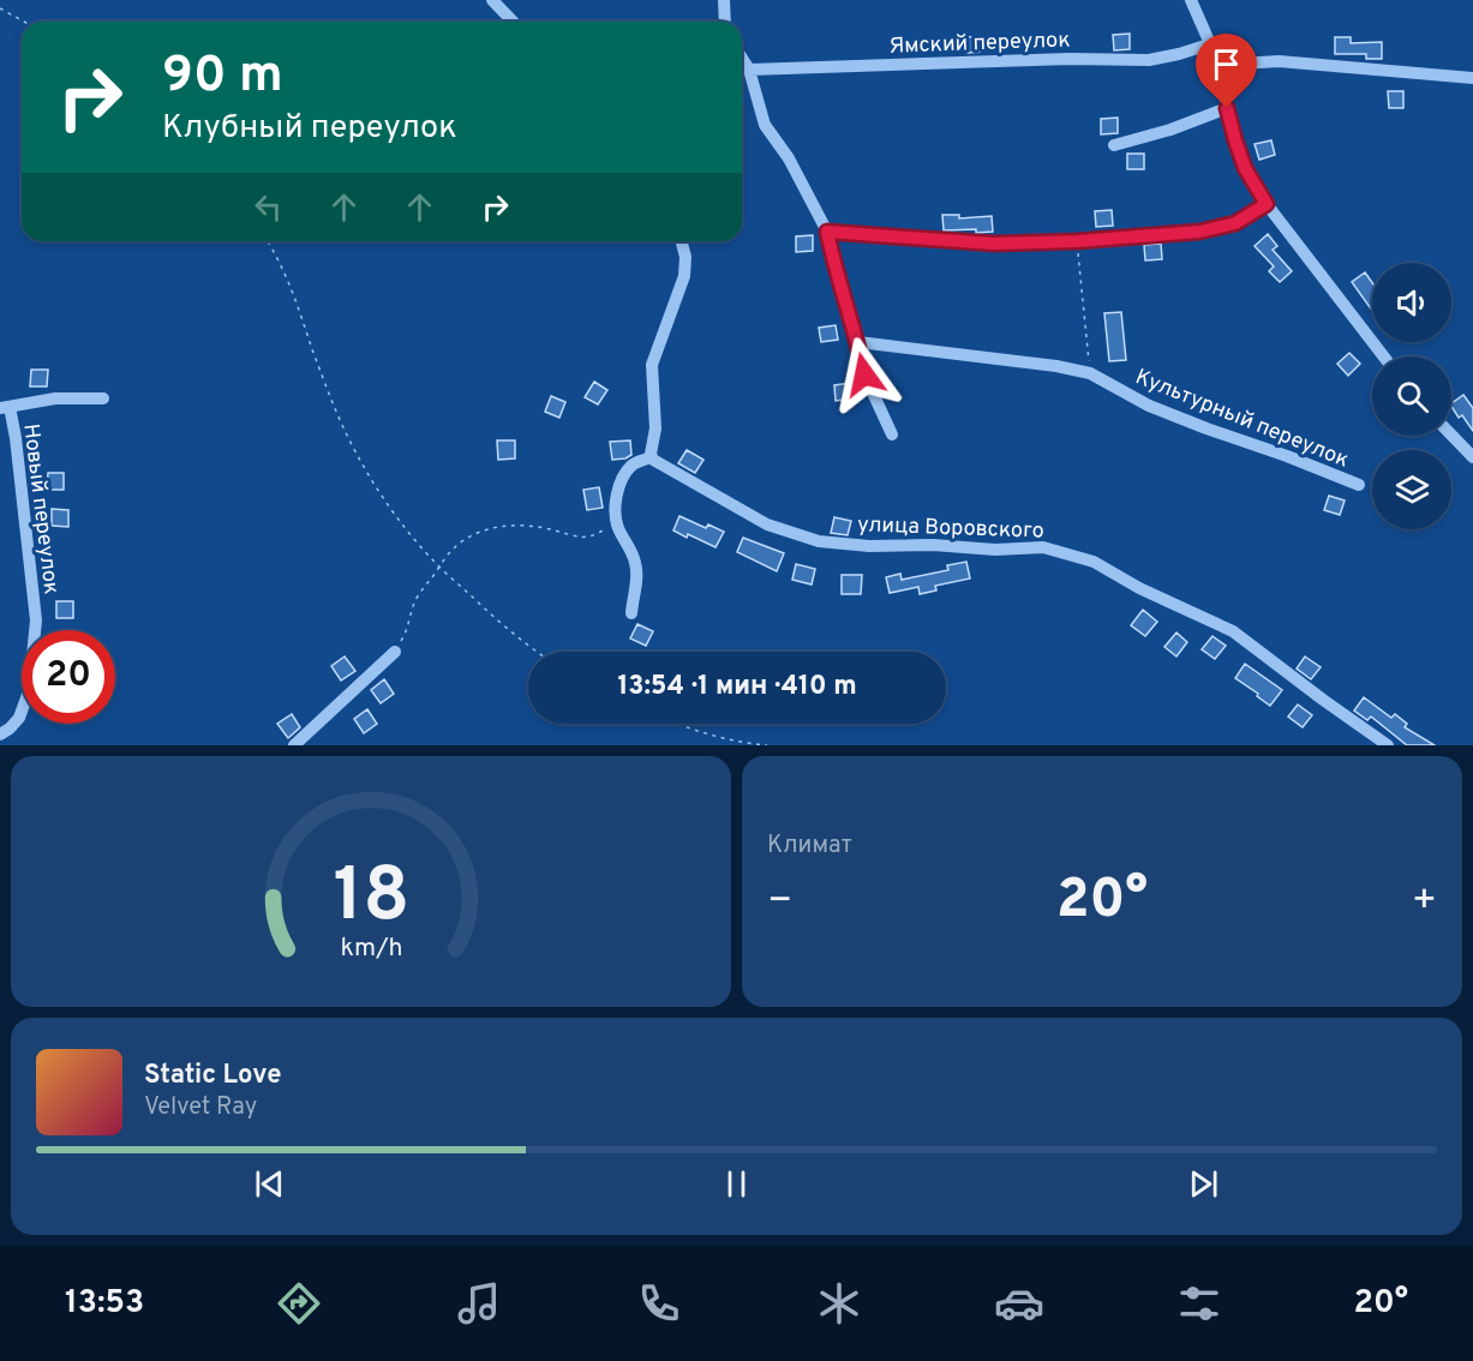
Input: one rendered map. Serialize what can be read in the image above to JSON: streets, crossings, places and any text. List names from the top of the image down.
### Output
{
  "streets": {
    "street": [
      "Ямский переулок",
      "Культурный переулок",
      "Новый переулок",
      "улица Воровского"
    ]
  },
  "page": {
    "turn": ["90 m", "Клубный переулок"],
    "limit": "20",
    "trip": "13:54 · 1 мин · 410 m",
    "tile": "Климат",
    "heat": ["−", "20°", "+"],
    "song": ["Static Love", "Velvet Ray"],
    "tabs": ["13:53", "20°"],
    "gauge": ["18", "km/h"]
  }
}
